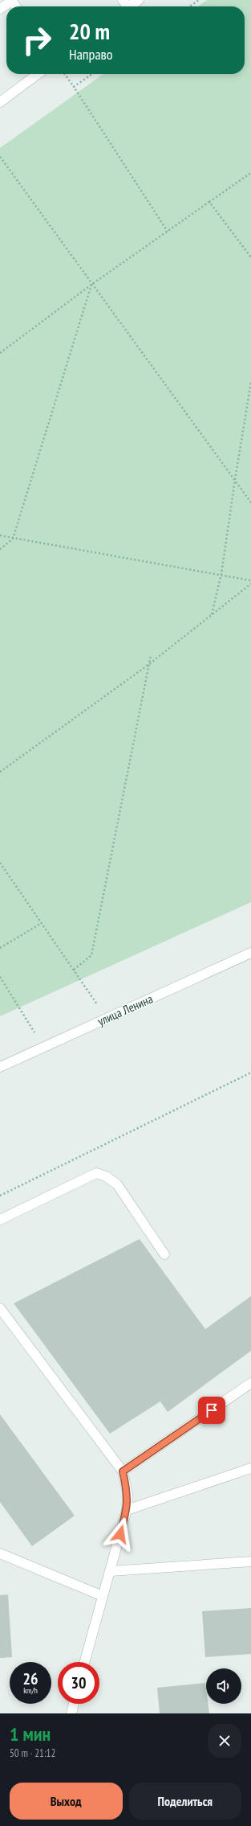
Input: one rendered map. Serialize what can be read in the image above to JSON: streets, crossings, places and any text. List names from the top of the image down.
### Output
{
  "streets": {
    "street": ["улица Ленина"]
  },
  "page": {
    "turn": ["20 m", "Направо"],
    "speed": "26 km/h",
    "limit": "30",
    "heading": ["1 мин", "50 m · 21:12"],
    "buttons": ["Выход", "Поделиться"]
  }
}
